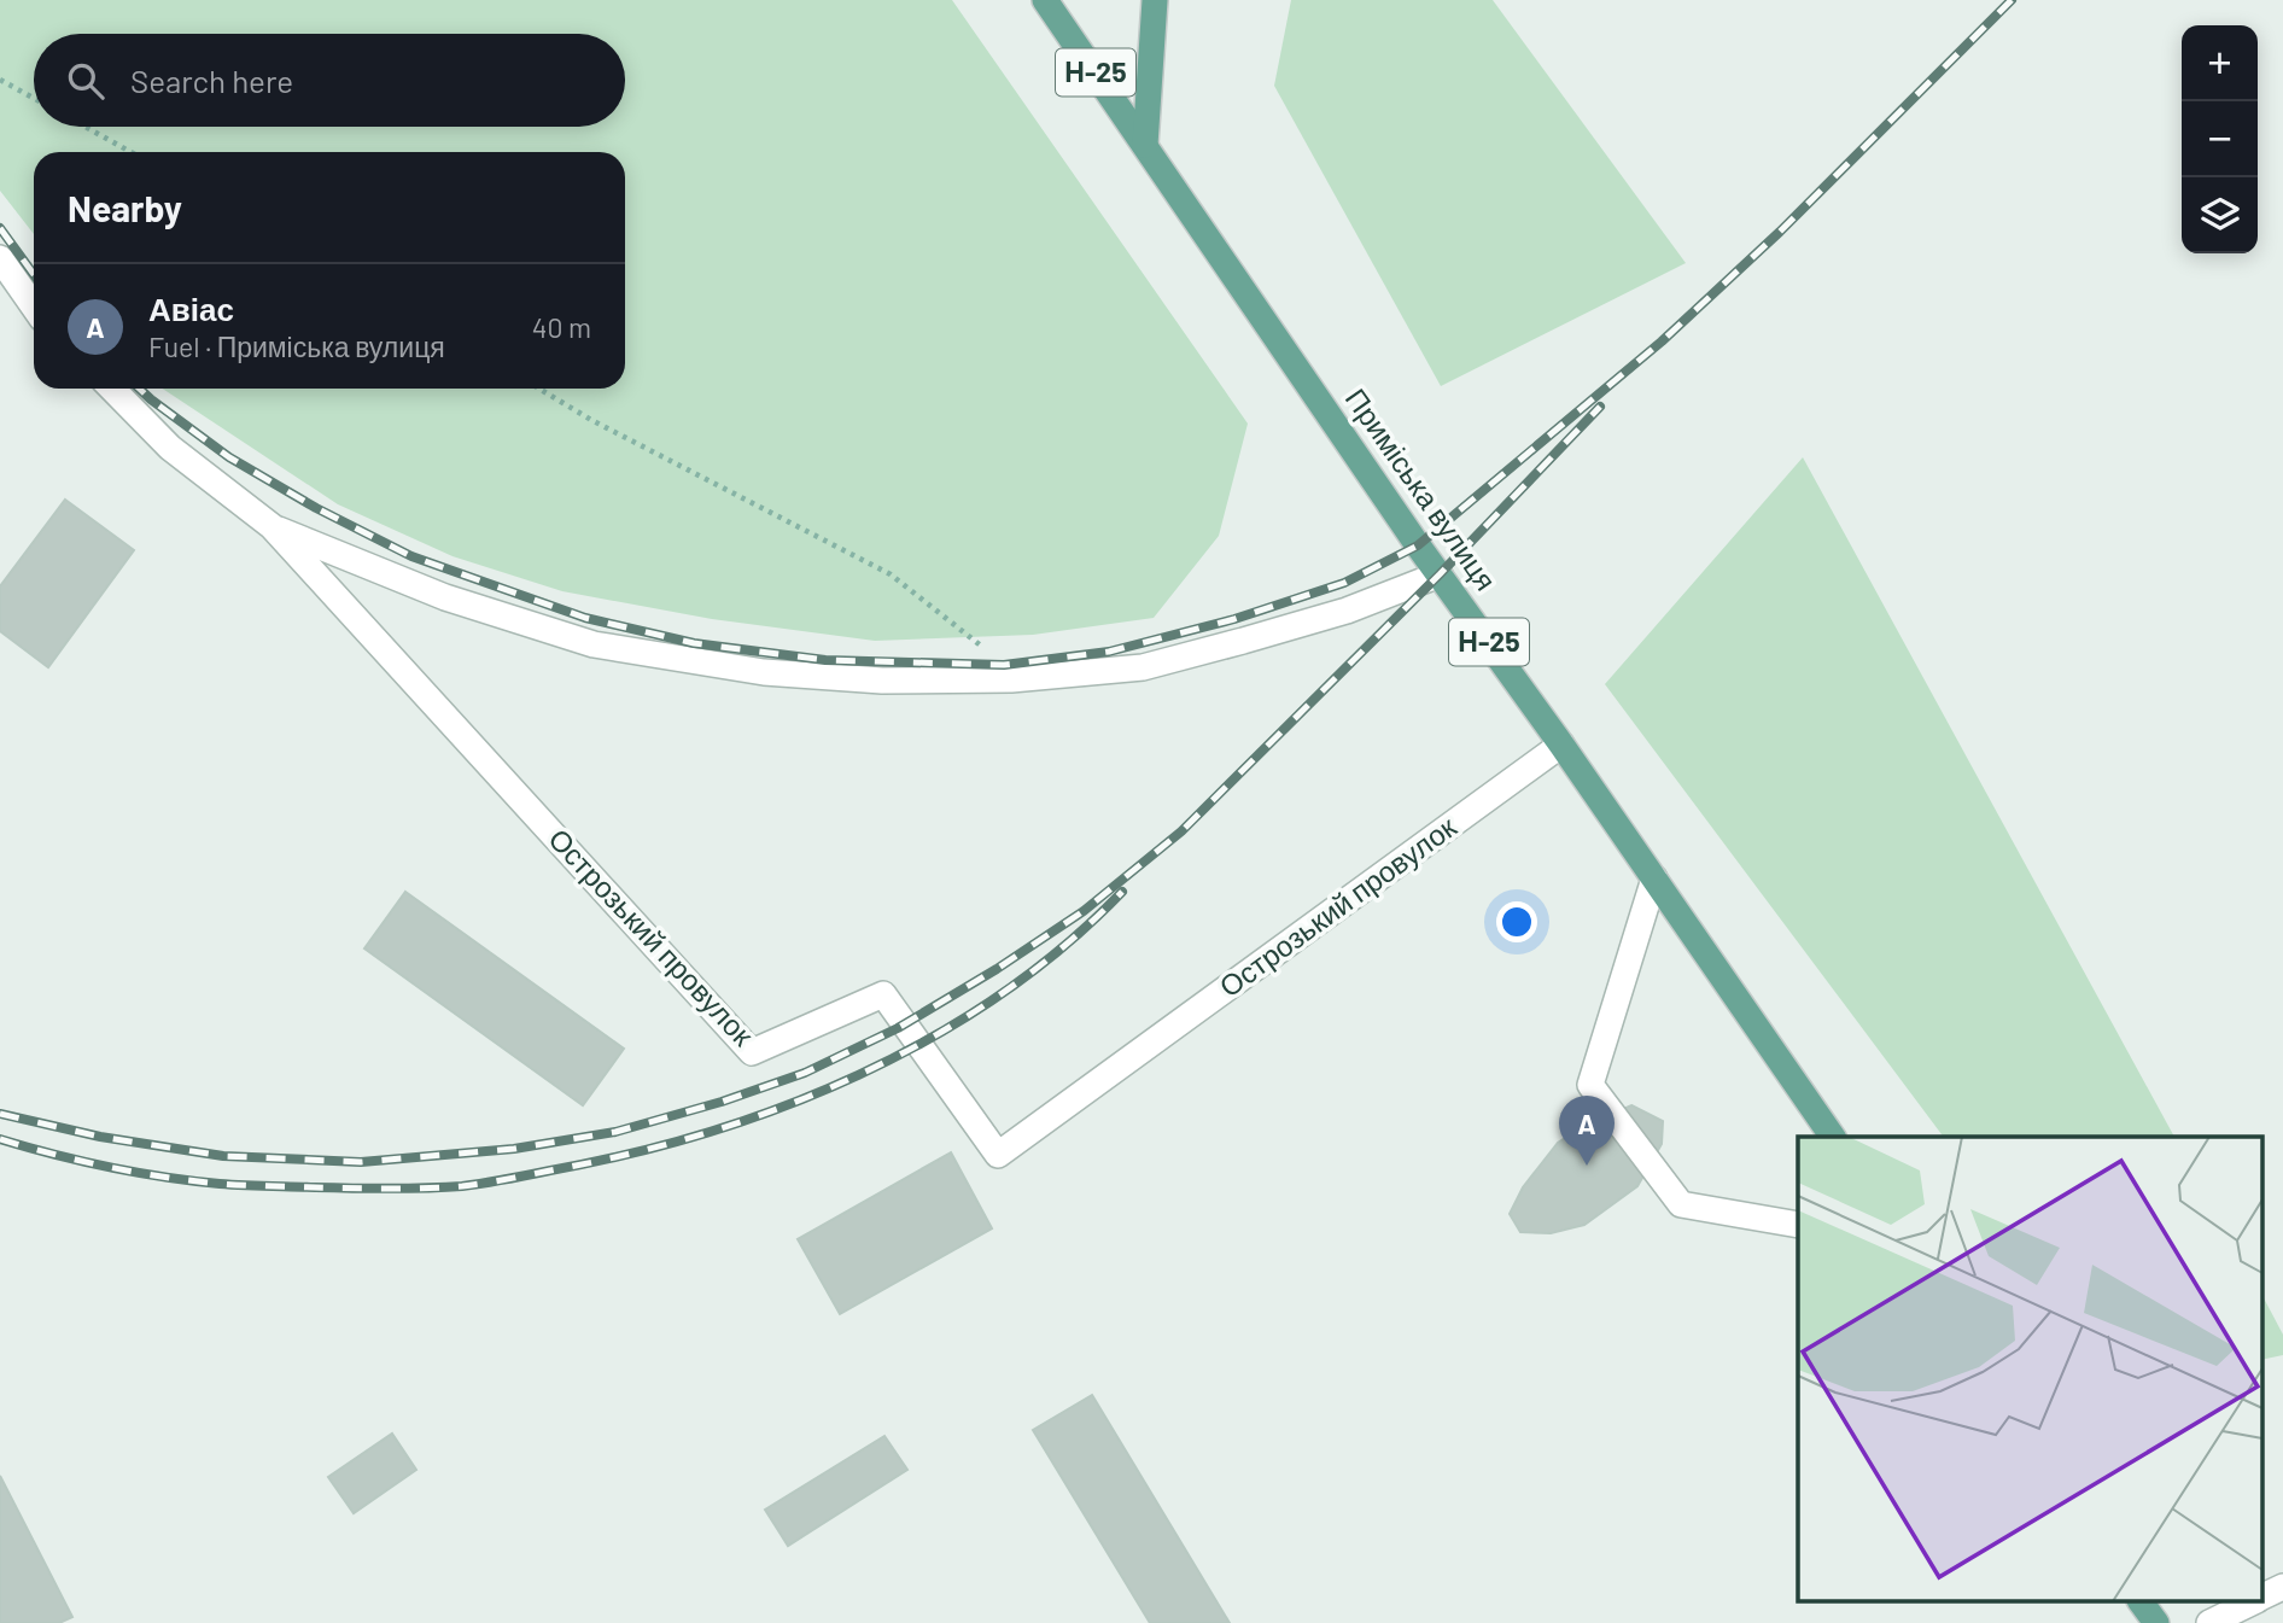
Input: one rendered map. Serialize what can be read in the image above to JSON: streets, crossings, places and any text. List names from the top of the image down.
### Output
{
  "streets": {
    "main road": ["Н-25", "Приміська вулиця"],
    "street": ["Острозький провулок"]
  },
  "crossings": [
    ["Приміська вулиця", "Острозький провулок"]
  ],
  "page": {
    "map_buttons": ["+", "−"],
    "search": "Search here",
    "heading": "Nearby",
    "list": [
      {
        "mark": "A",
        "name": "Авіас",
        "note": "Fuel · Приміська вулиця",
        "value": "40 m"
      }
    ],
    "pins": "A"
  }
}
